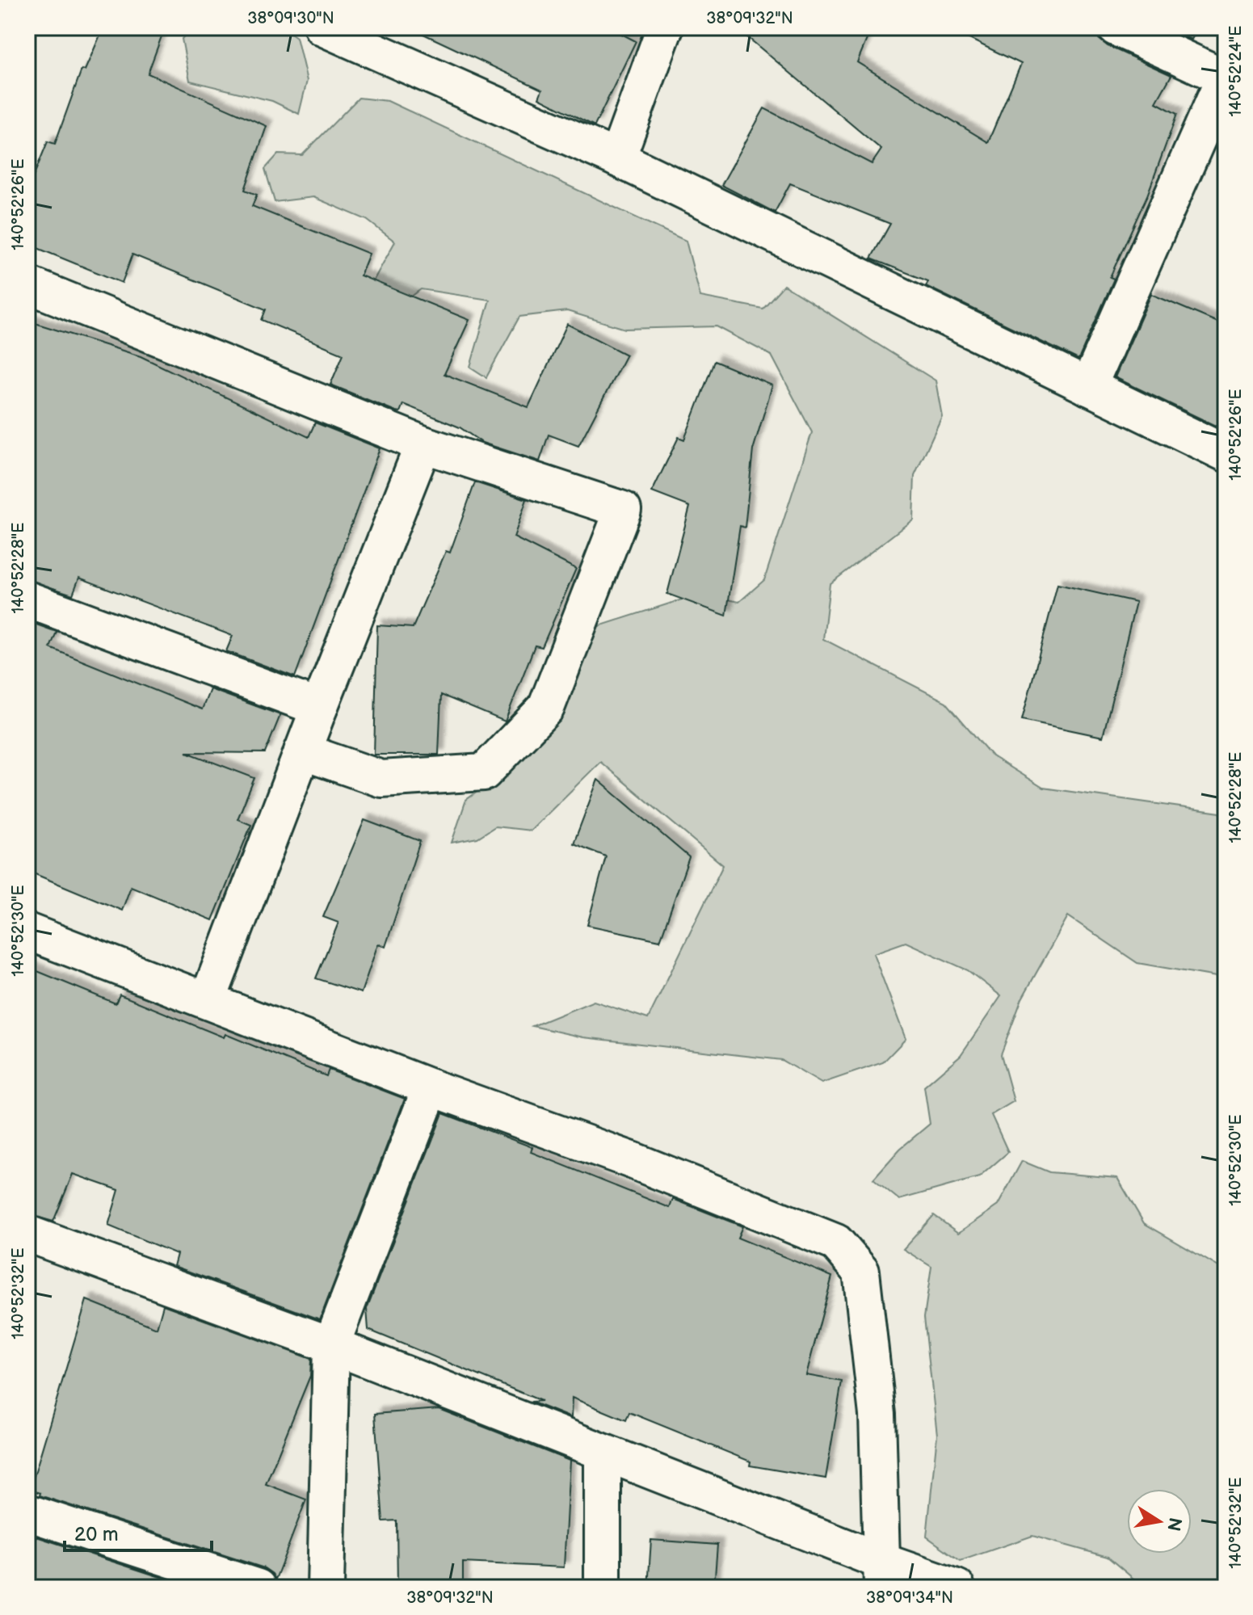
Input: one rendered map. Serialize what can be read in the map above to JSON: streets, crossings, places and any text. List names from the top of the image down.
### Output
{
  "scale_bar": "20 m",
  "north": "right",
  "coordinates": [
    "38°09'30\"N",
    "38°09'32\"N",
    "140°52'24\"E",
    "140°52'26\"E",
    "140°52'28\"E",
    "140°52'30\"E",
    "140°52'32\"E",
    "38°09'34\"N"
  ]
}
